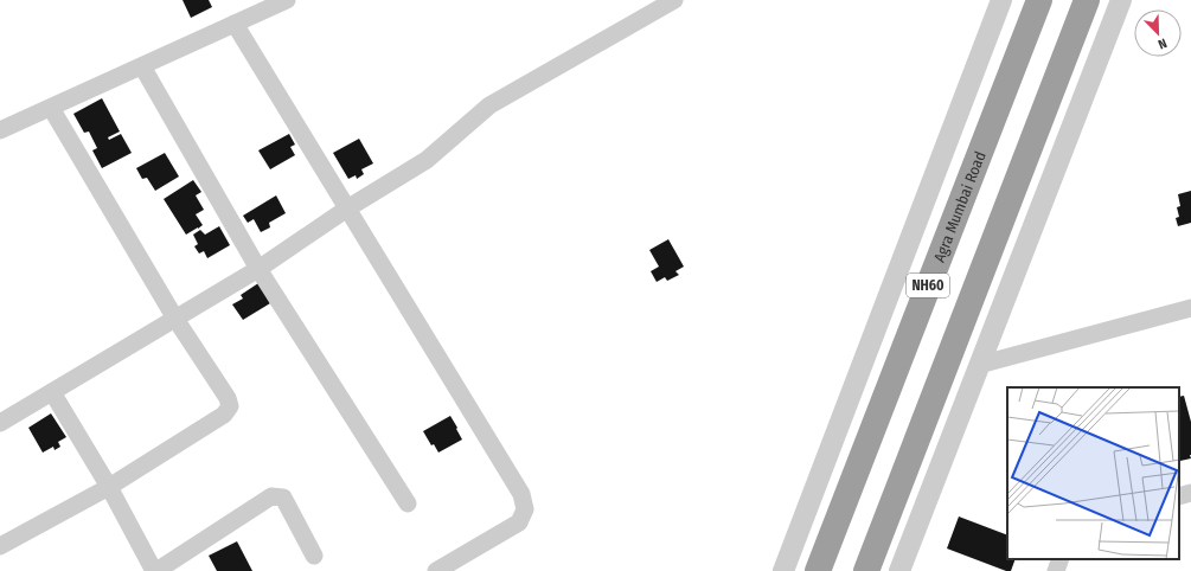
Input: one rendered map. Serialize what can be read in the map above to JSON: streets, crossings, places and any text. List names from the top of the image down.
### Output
{
  "streets": {
    "highway": ["Agra Mumbai Road", "NH60"]
  },
  "north": "bottom right"
}
